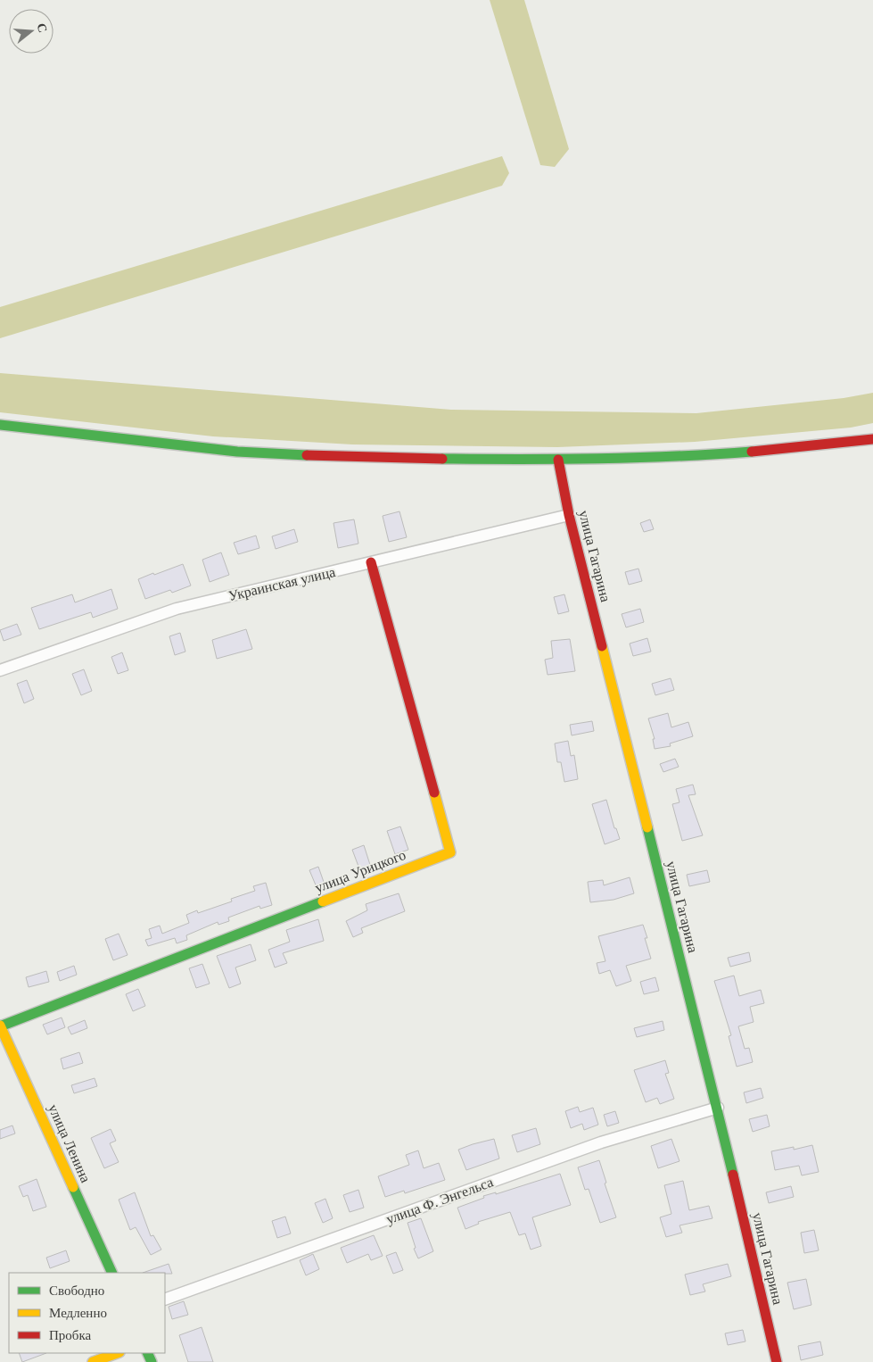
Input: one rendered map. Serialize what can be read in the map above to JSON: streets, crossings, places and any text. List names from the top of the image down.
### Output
{
  "streets": {
    "street": [
      "улица Гагарина",
      "Украинская улица",
      "улица Урицкого",
      "улица Ленина",
      "улица Ф. Энгельса"
    ]
  },
  "crossings": [
    ["улица Гагарина", "Украинская улица"],
    ["улица Гагарина", "улица Ф. Энгельса"],
    ["Украинская улица", "улица Урицкого"],
    ["улица Урицкого", "улица Ленина"]
  ],
  "legend": ["Свободно", "Медленно", "Пробка"],
  "north": "right"
}
